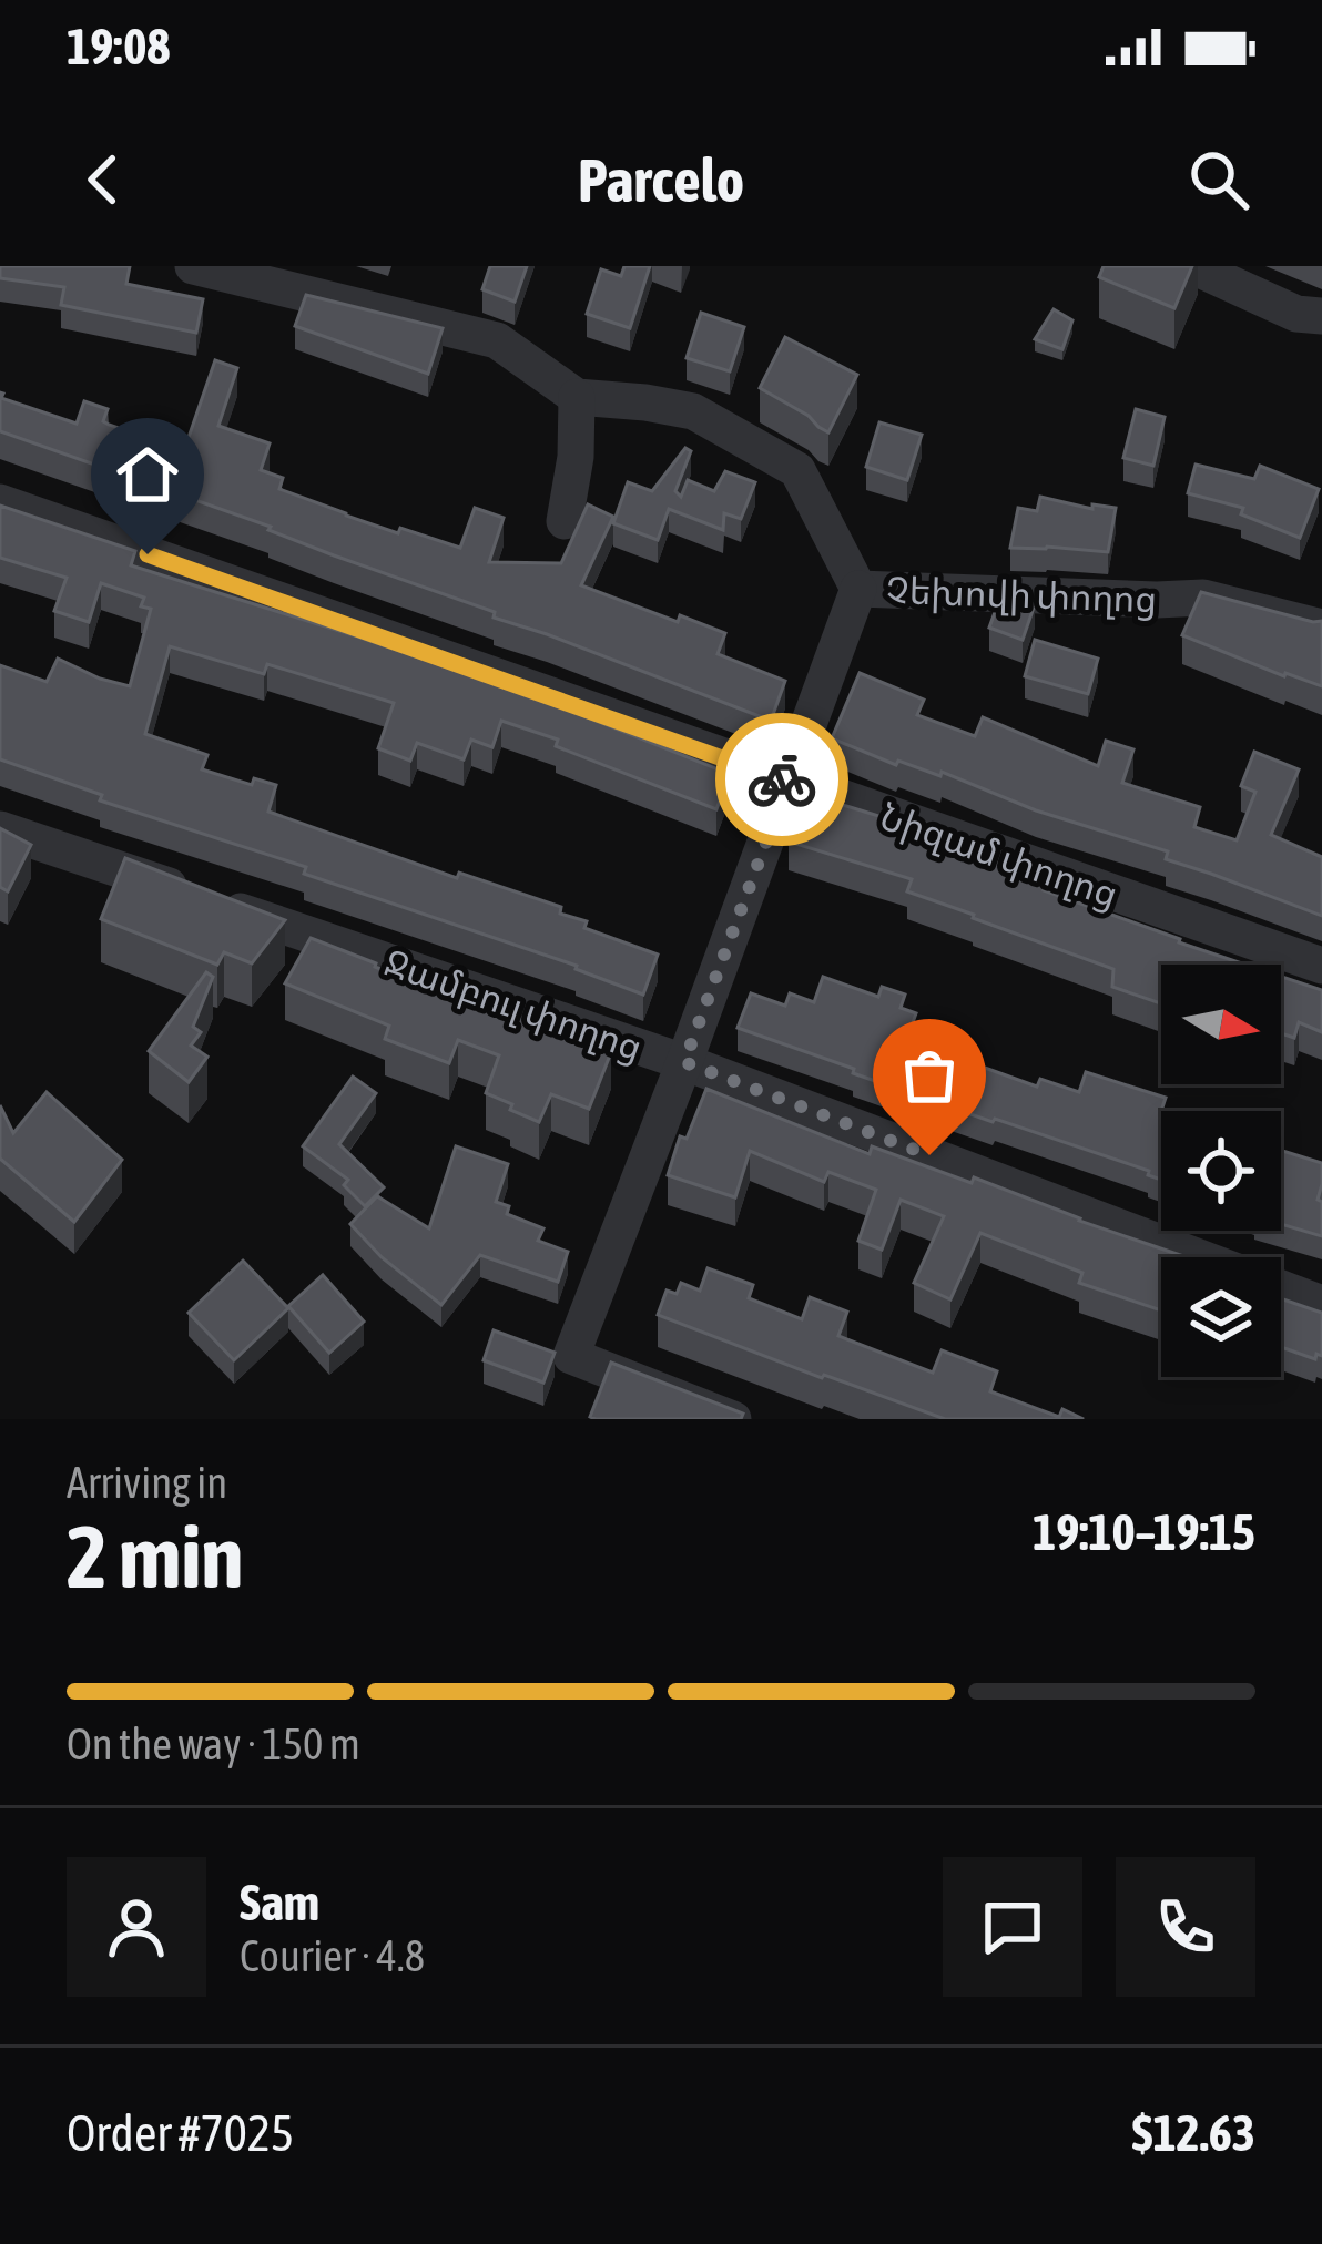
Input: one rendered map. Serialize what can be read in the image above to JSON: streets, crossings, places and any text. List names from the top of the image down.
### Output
{
  "streets": {
    "street": ["Չեխովի փողոց", "Նիզամ փողոց", "Ջամբուլ փողոց"]
  },
  "north": "right",
  "page": {
    "status": "19:08",
    "header": "Parcelo",
    "heading": ["2 min", "Arriving in", "19:10–19:15"],
    "panel": [
      "Sam",
      "Courier · 4.8",
      "Order #7025",
      "$12.63"
    ],
    "bar": "On the way · 150 m"
  }
}
